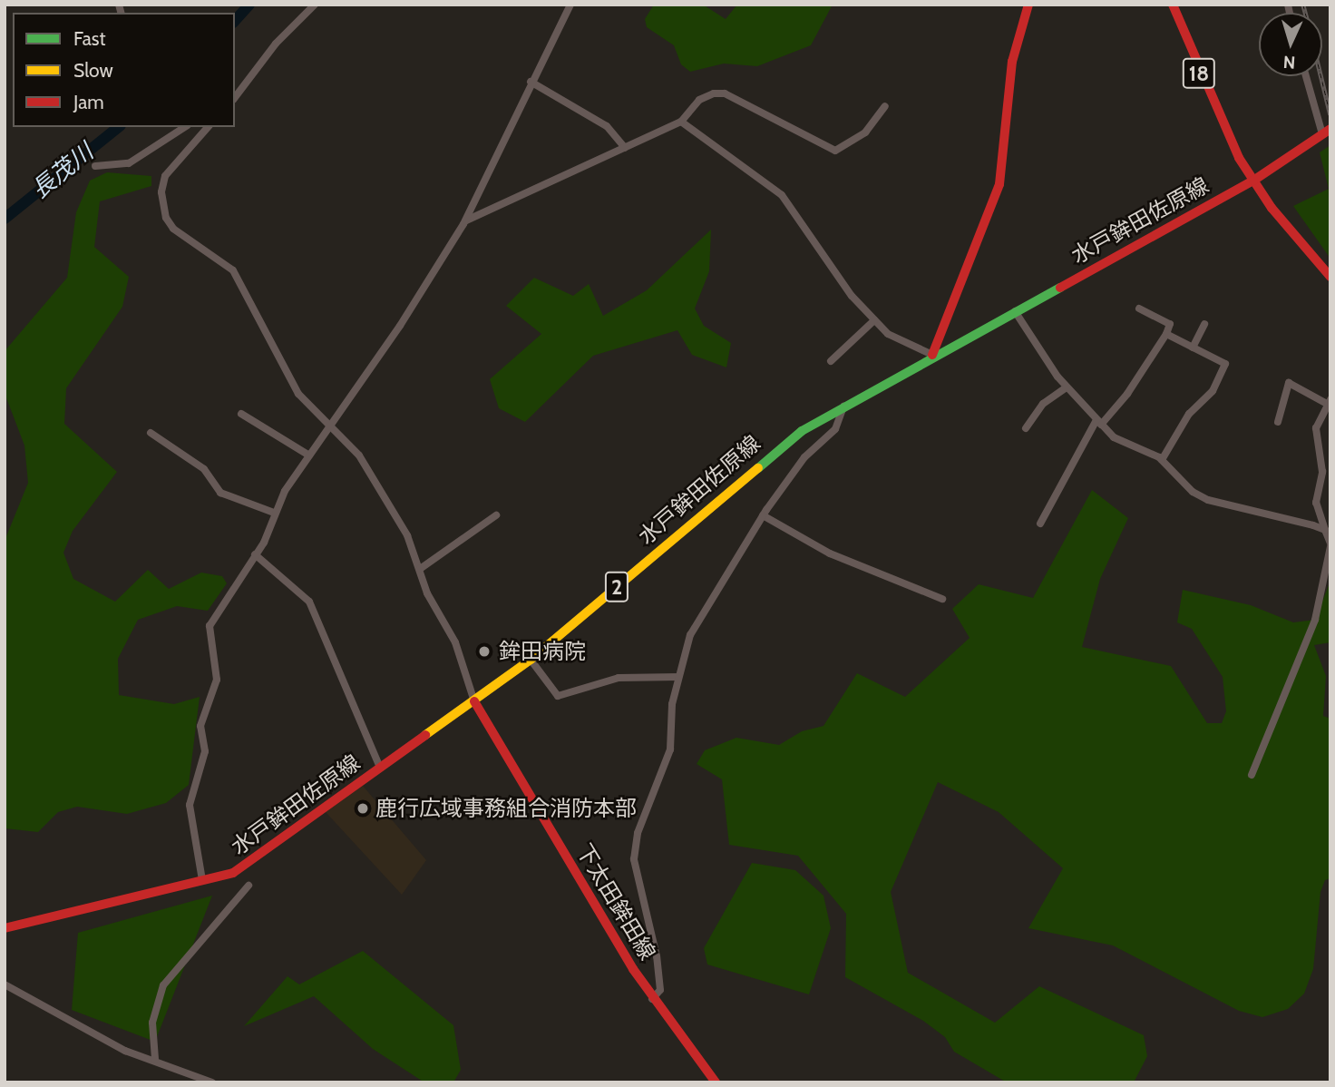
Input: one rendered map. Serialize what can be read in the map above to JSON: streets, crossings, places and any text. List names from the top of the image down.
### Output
{
  "streets": {
    "main road": [
      "18",
      "水戸鉾田佐原線",
      "2",
      "下太田鉾田線"
    ]
  },
  "crossings": [
    ["18", "水戸鉾田佐原線"],
    ["水戸鉾田佐原線", "下太田鉾田線"]
  ],
  "water": ["長茂川"],
  "places": ["鉾田病院", "鹿行広域事務組合消防本部"],
  "legend": ["Fast", "Slow", "Jam"],
  "north": "bottom"
}
